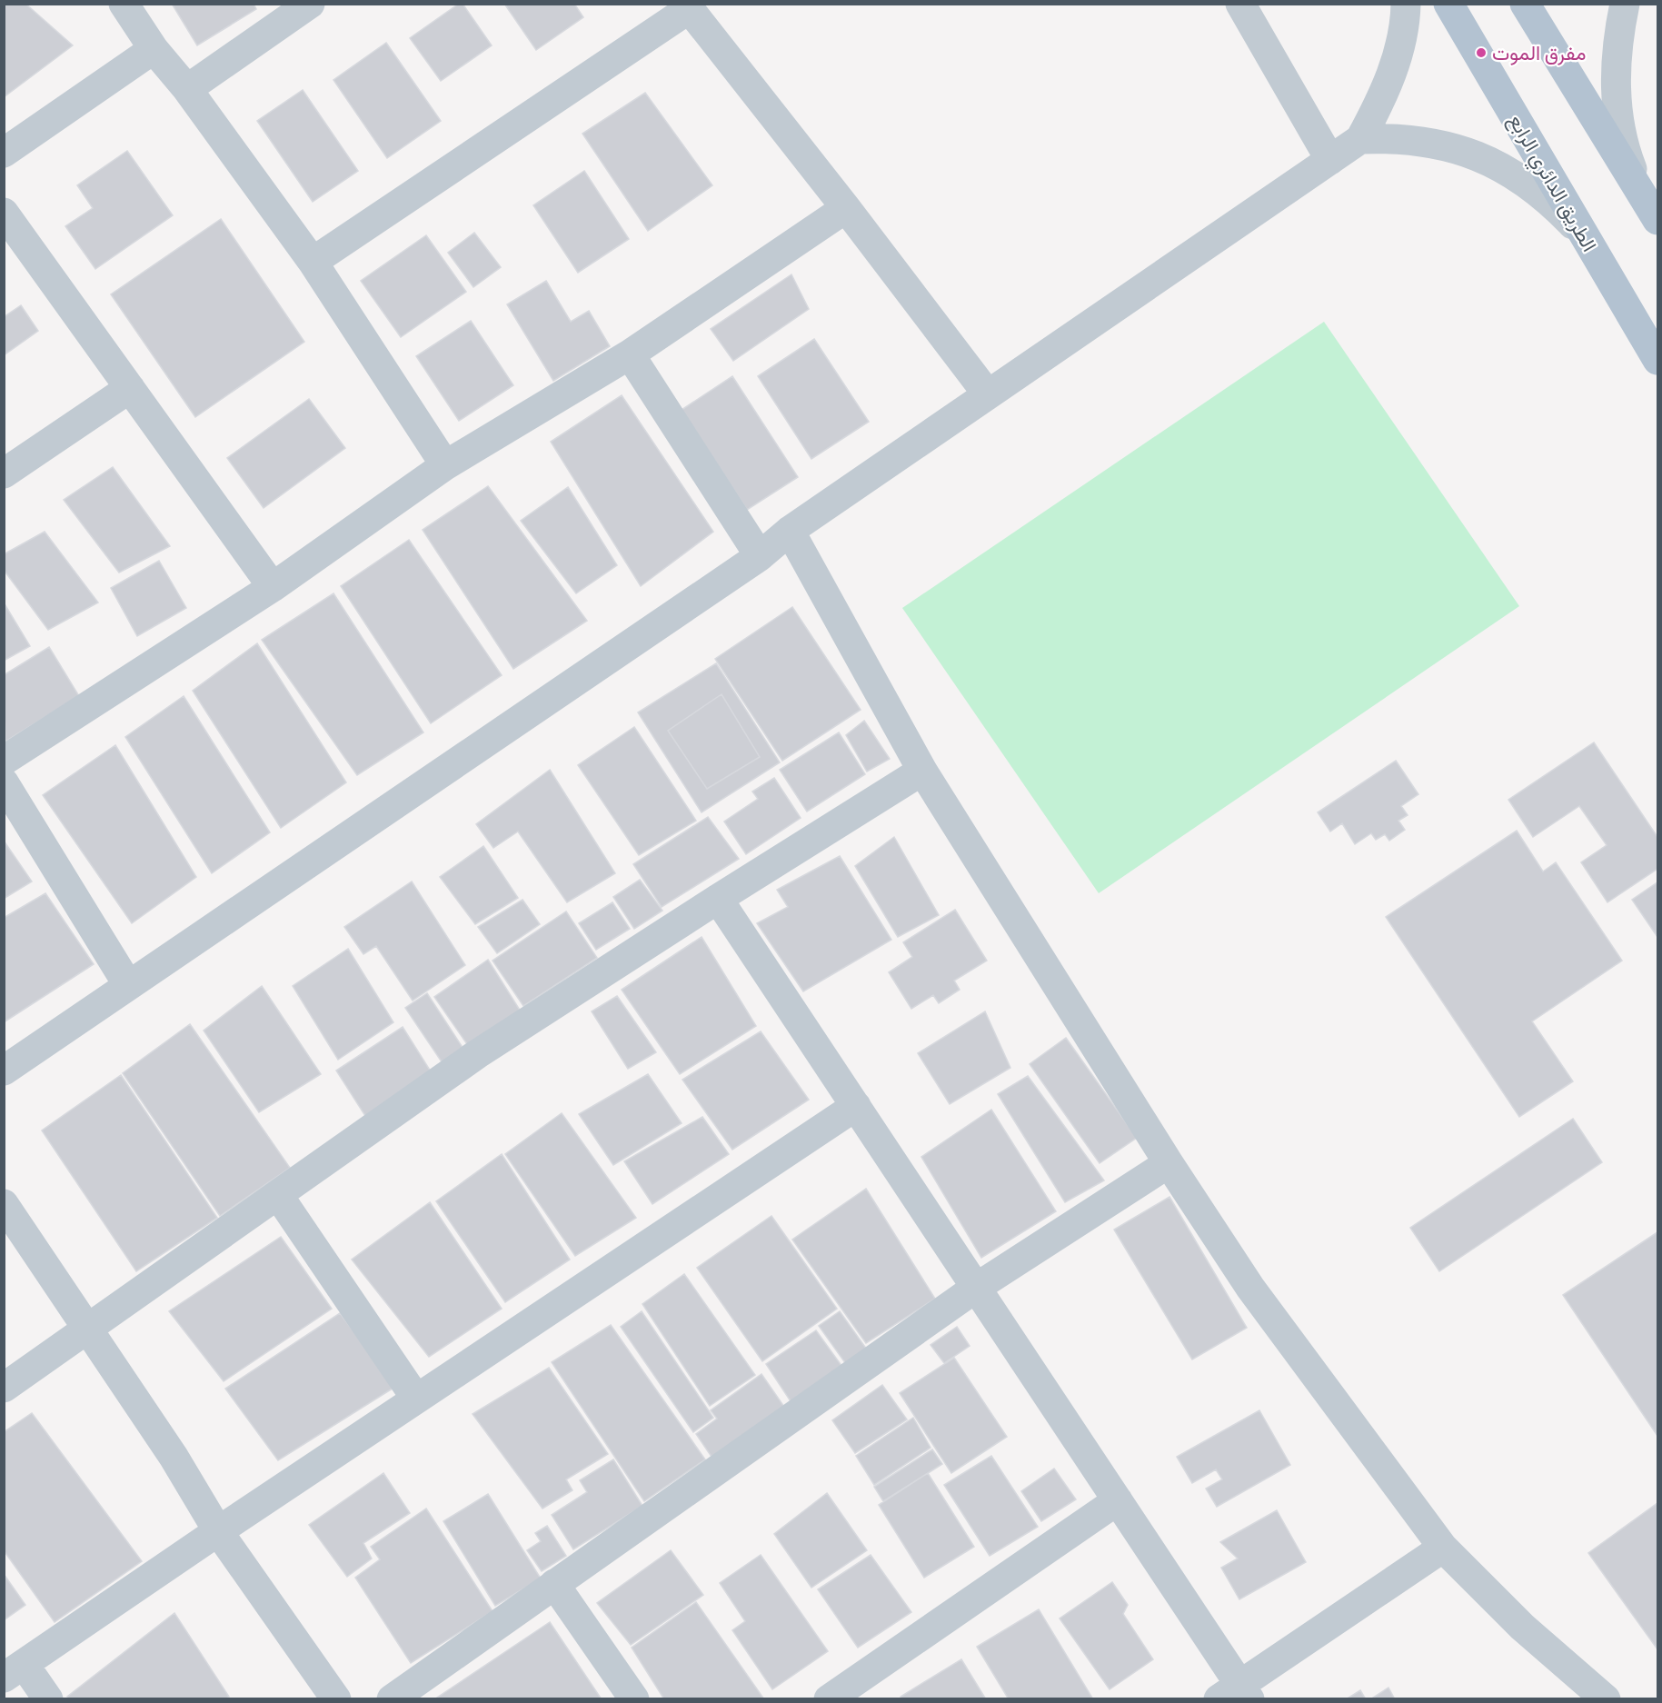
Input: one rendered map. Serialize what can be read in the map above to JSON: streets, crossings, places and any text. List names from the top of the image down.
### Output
{
  "streets": {
    "main road": ["الطريق الدائري الرابع"]
  },
  "places": ["مفرق الموت"]
}
